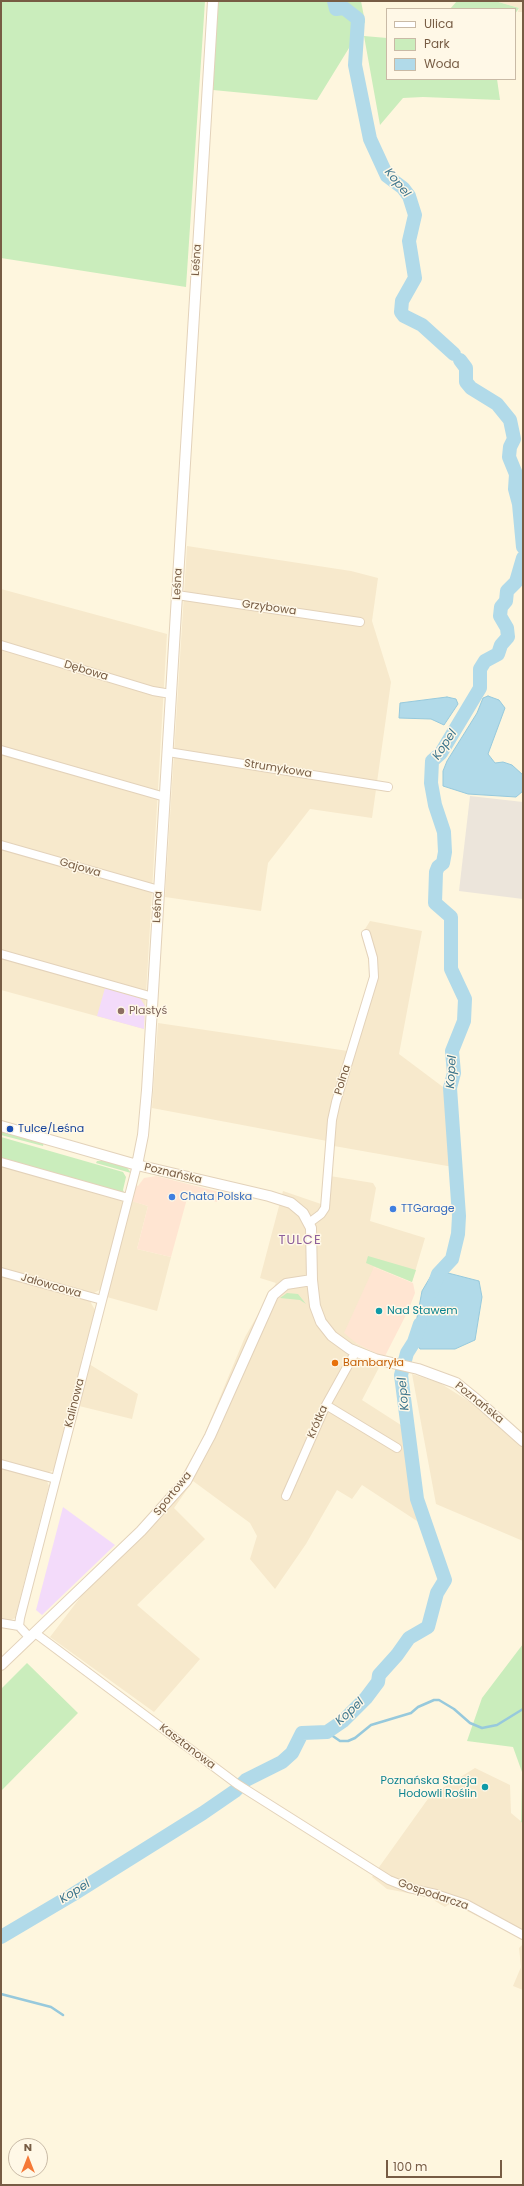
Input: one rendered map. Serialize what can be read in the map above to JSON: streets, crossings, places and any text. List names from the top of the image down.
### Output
{
  "streets": {
    "street": [
      "Leśna",
      "Grzybowa",
      "Dębowa",
      "Strumykowa",
      "Gajowa",
      "Polna",
      "Poznańska",
      "Jałowcowa",
      "Kalinowa",
      "Krótka",
      "Sportowa",
      "Kasztanowa",
      "Gospodarcza"
    ]
  },
  "crossings": [
    ["Leśna", "Grzybowa"],
    ["Leśna", "Dębowa"],
    ["Leśna", "Strumykowa"],
    ["Leśna", "Gajowa"],
    ["Leśna", "Poznańska"],
    ["Leśna", "Kalinowa"],
    ["Polna", "Poznańska"],
    ["Poznańska", "Kalinowa"],
    ["Poznańska", "Krótka"],
    ["Poznańska", "Sportowa"],
    ["Jałowcowa", "Kalinowa"],
    ["Sportowa", "Kasztanowa"],
    ["Kasztanowa", "Gospodarcza"]
  ],
  "districts": ["TULCE"],
  "water": ["Kopel"],
  "places": [
    "Plastyś",
    "Tulce/Leśna",
    "Chata Polska",
    "TTGarage",
    "Nad Stawem",
    "Bambaryła",
    "Poznańska Stacja Hodowli Roślin"
  ],
  "legend": ["Ulica", "Park", "Woda"],
  "scale_bar": "100 m",
  "north": "top"
}
